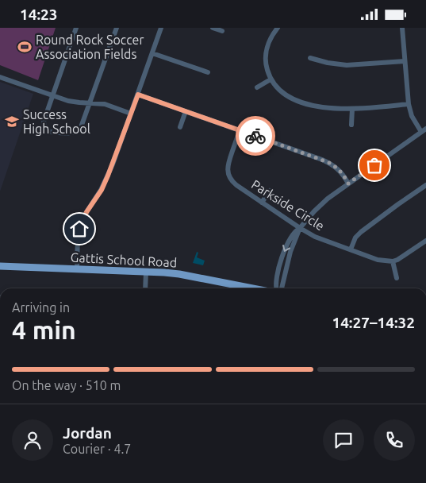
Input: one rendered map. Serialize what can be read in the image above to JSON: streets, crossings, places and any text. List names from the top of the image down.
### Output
{
  "streets": {
    "main road": ["Gattis School Road"],
    "street": ["Parkside Circle"]
  },
  "places": {
    "sports": ["Round Rock Soccer Association Fields"],
    "school or university": ["Success High School"]
  },
  "page": {
    "status": "14:23",
    "heading": ["4 min", "Arriving in", "14:27–14:32"],
    "panel": ["Jordan", "Courier · 4.7"],
    "bar": "On the way · 510 m"
  }
}
